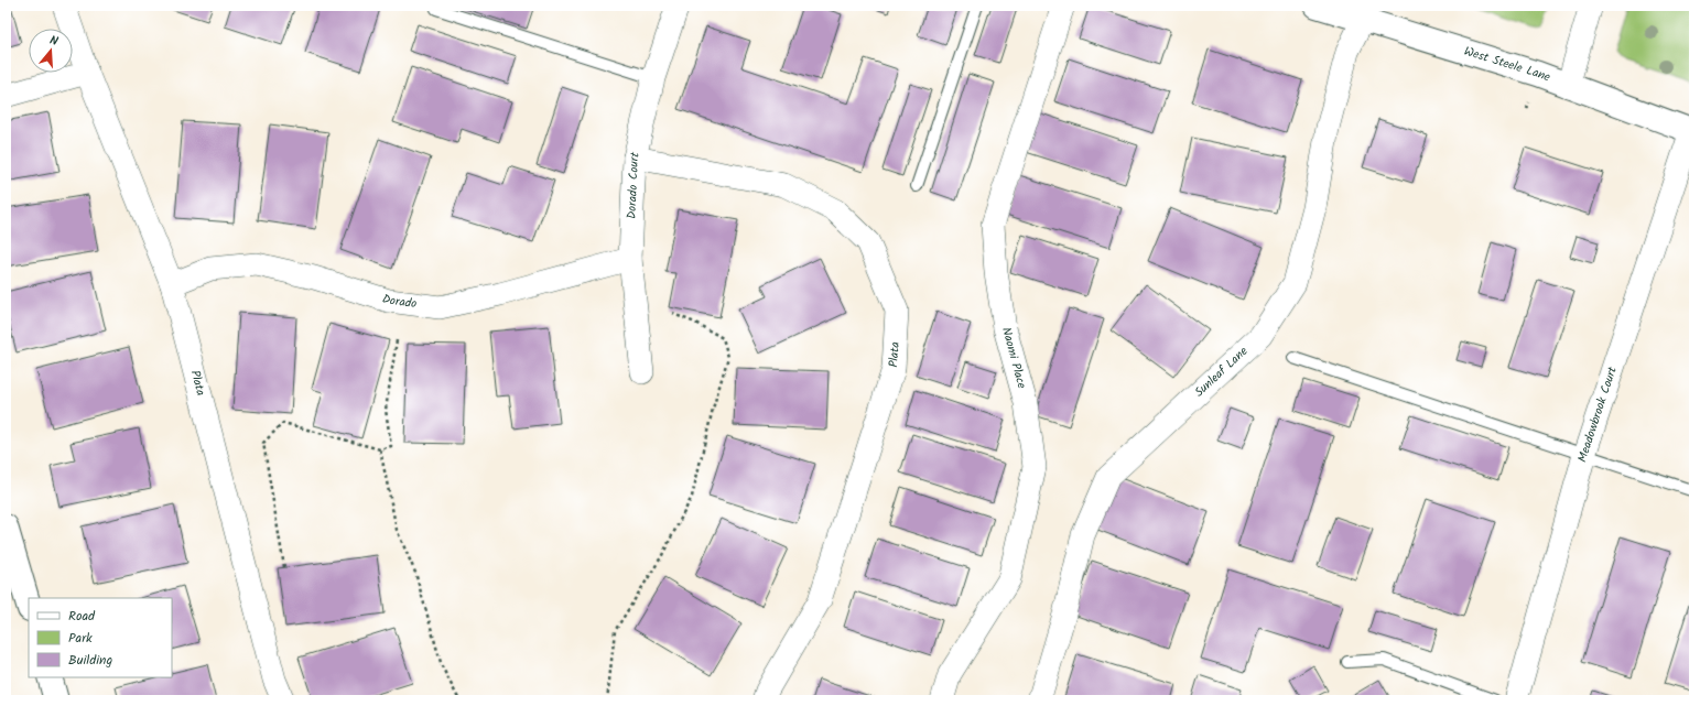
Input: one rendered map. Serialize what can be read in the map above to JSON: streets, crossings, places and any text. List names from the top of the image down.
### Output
{
  "streets": {
    "street": [
      "West Steele Lane",
      "Dorado Court",
      "Dorado",
      "Plata",
      "Naomi Place",
      "Sunleaf Lane",
      "Meadowbrook Court"
    ]
  },
  "crossings": [
    ["West Steele Lane", "Sunleaf Lane"],
    ["West Steele Lane", "Meadowbrook Court"],
    ["Dorado Court", "Dorado"],
    ["Dorado Court", "Plata"],
    ["Dorado", "Plata"]
  ],
  "legend": ["Road", "Park", "Building"],
  "north": "top"
}
